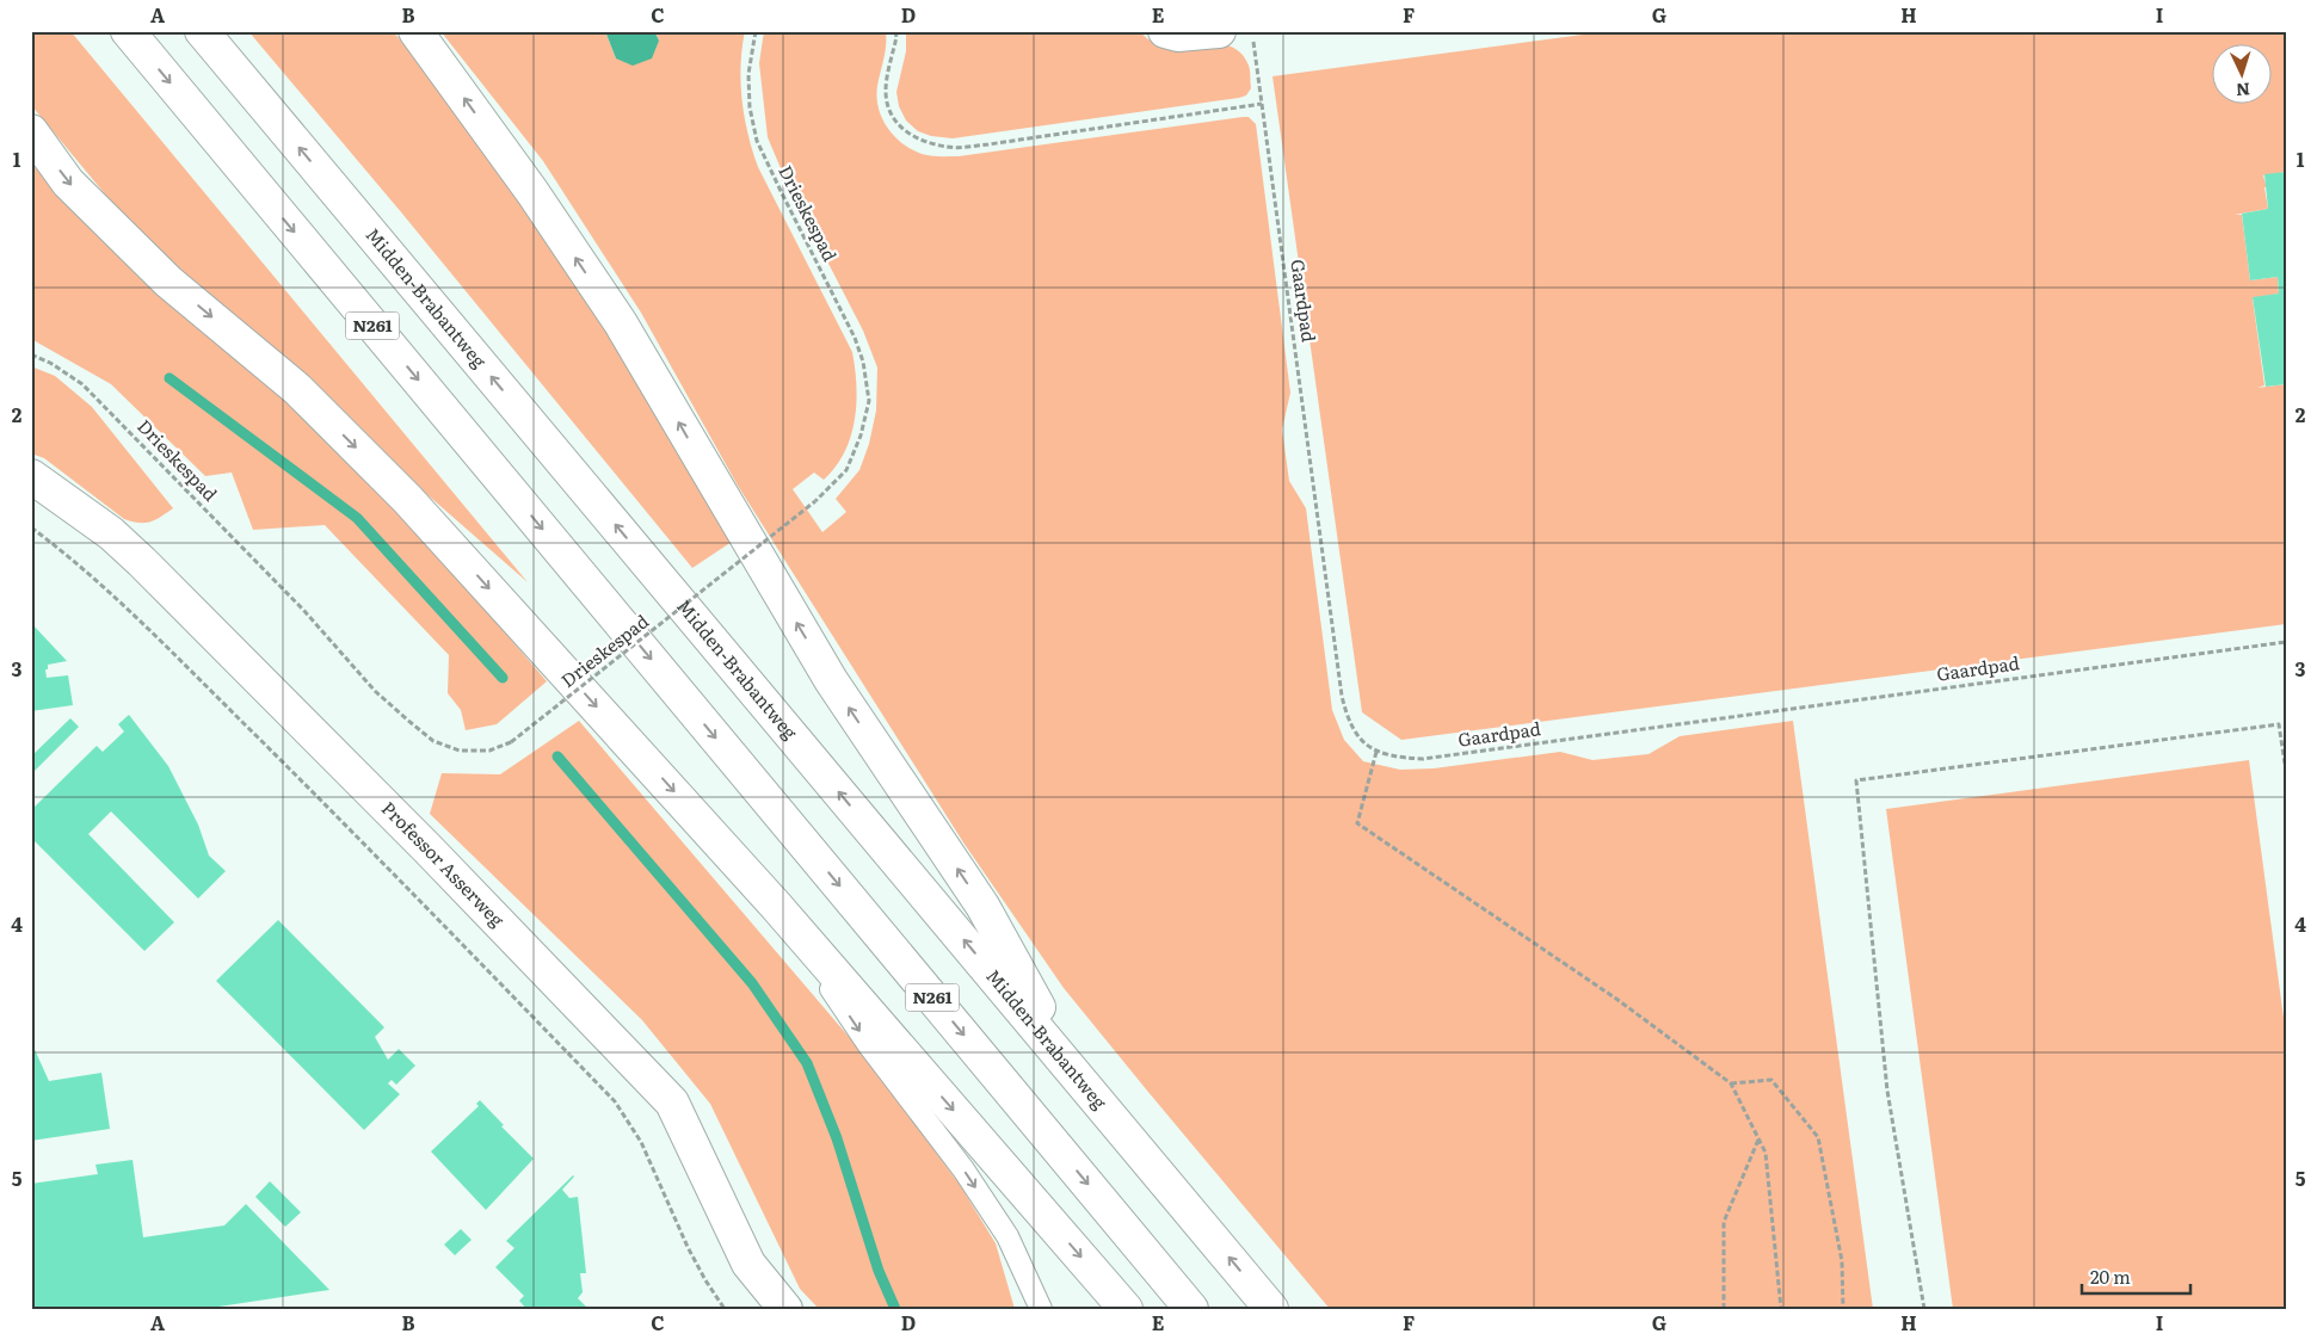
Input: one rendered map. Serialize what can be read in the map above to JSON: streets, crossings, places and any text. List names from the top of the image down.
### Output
{
  "streets": {
    "main road": ["Midden-Brabantweg", "N261", "Professor Asserweg"],
    "path": ["Drieskespad", "Gaardpad"]
  },
  "scale_bar": "20 m",
  "north": "bottom",
  "grid": {
    "columns": [
      "A",
      "B",
      "C",
      "D",
      "E",
      "F",
      "G",
      "H",
      "I"
    ],
    "rows": [
      "1",
      "2",
      "3",
      "4",
      "5"
    ]
  }
}
